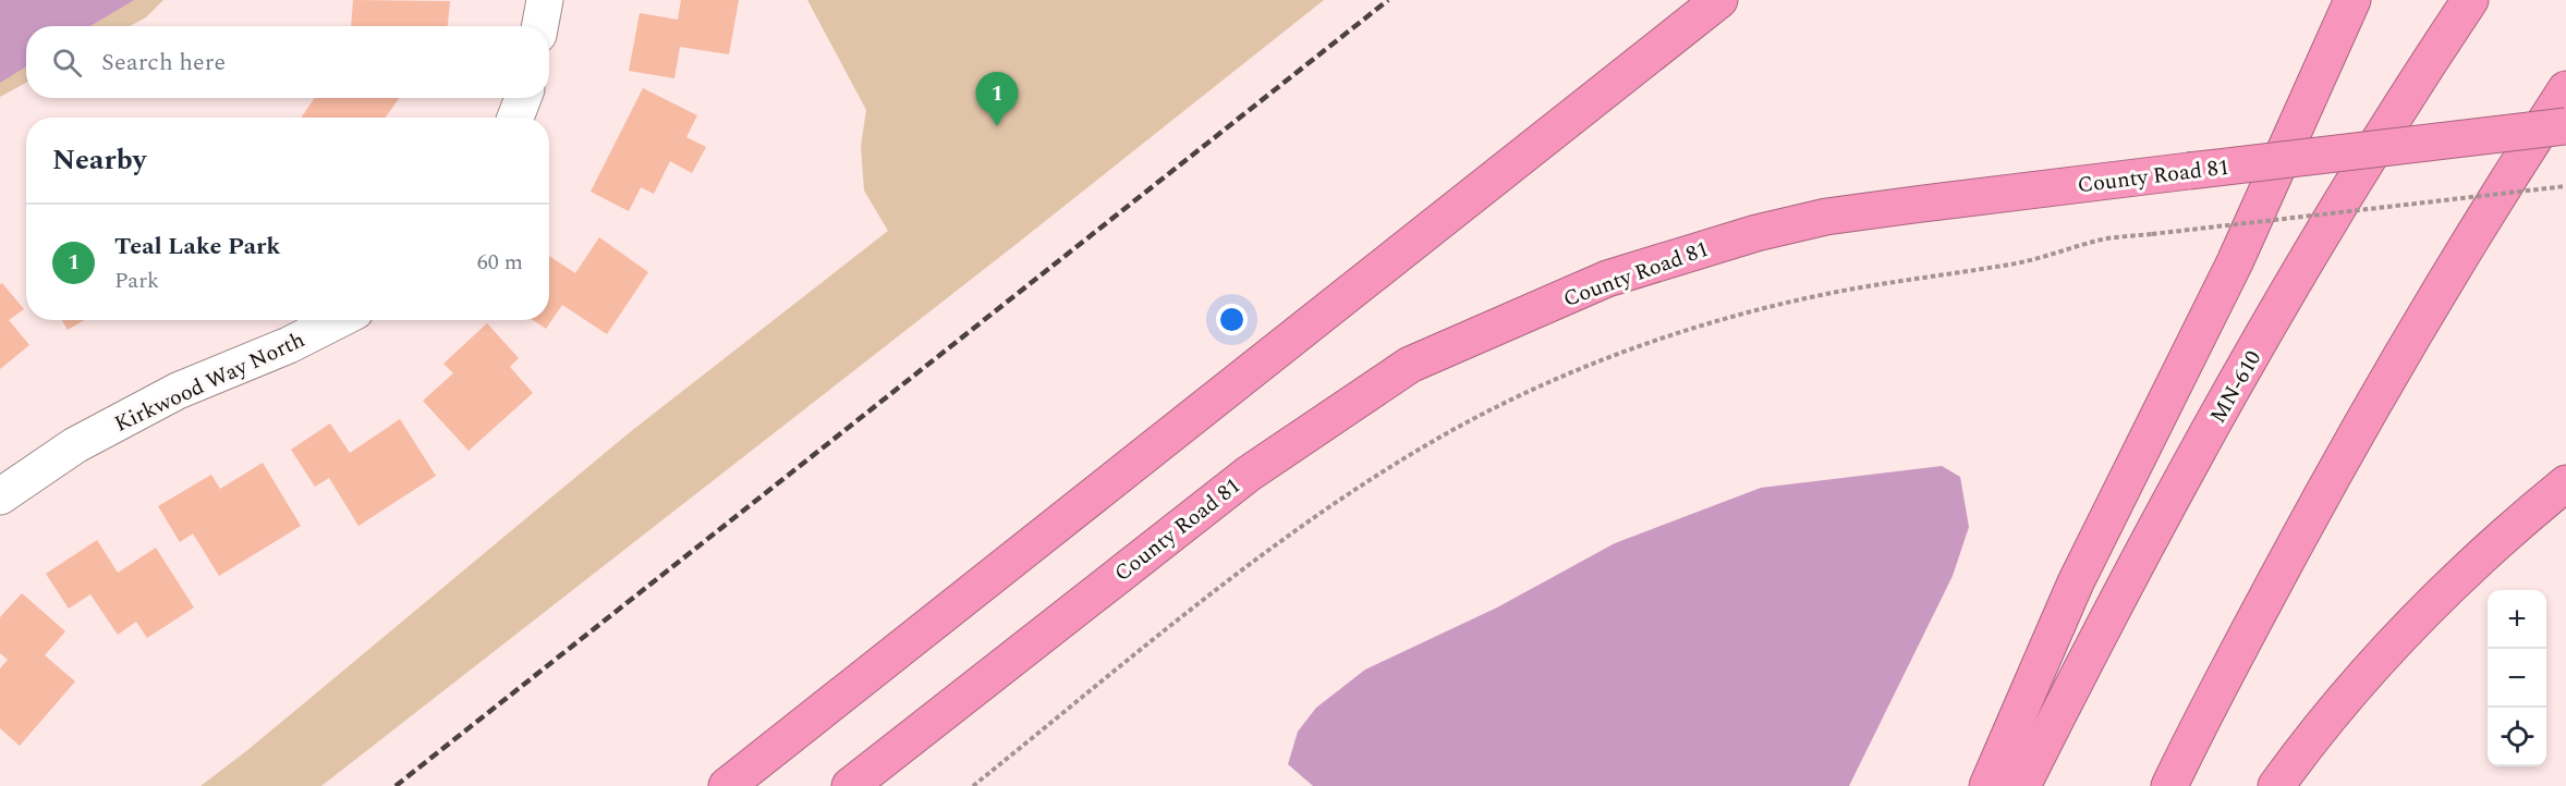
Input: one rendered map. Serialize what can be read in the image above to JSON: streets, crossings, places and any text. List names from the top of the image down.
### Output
{
  "streets": {
    "highway": ["County Road 81", "MN-610"],
    "street": ["Kirkwood Way North"]
  },
  "page": {
    "search": "Search here",
    "pins": "1",
    "heading": "Nearby",
    "list": [
      {
        "mark": "1",
        "name": "Teal Lake Park",
        "note": "Park",
        "value": "60 m"
      }
    ],
    "map_buttons": ["+", "−"]
  }
}
